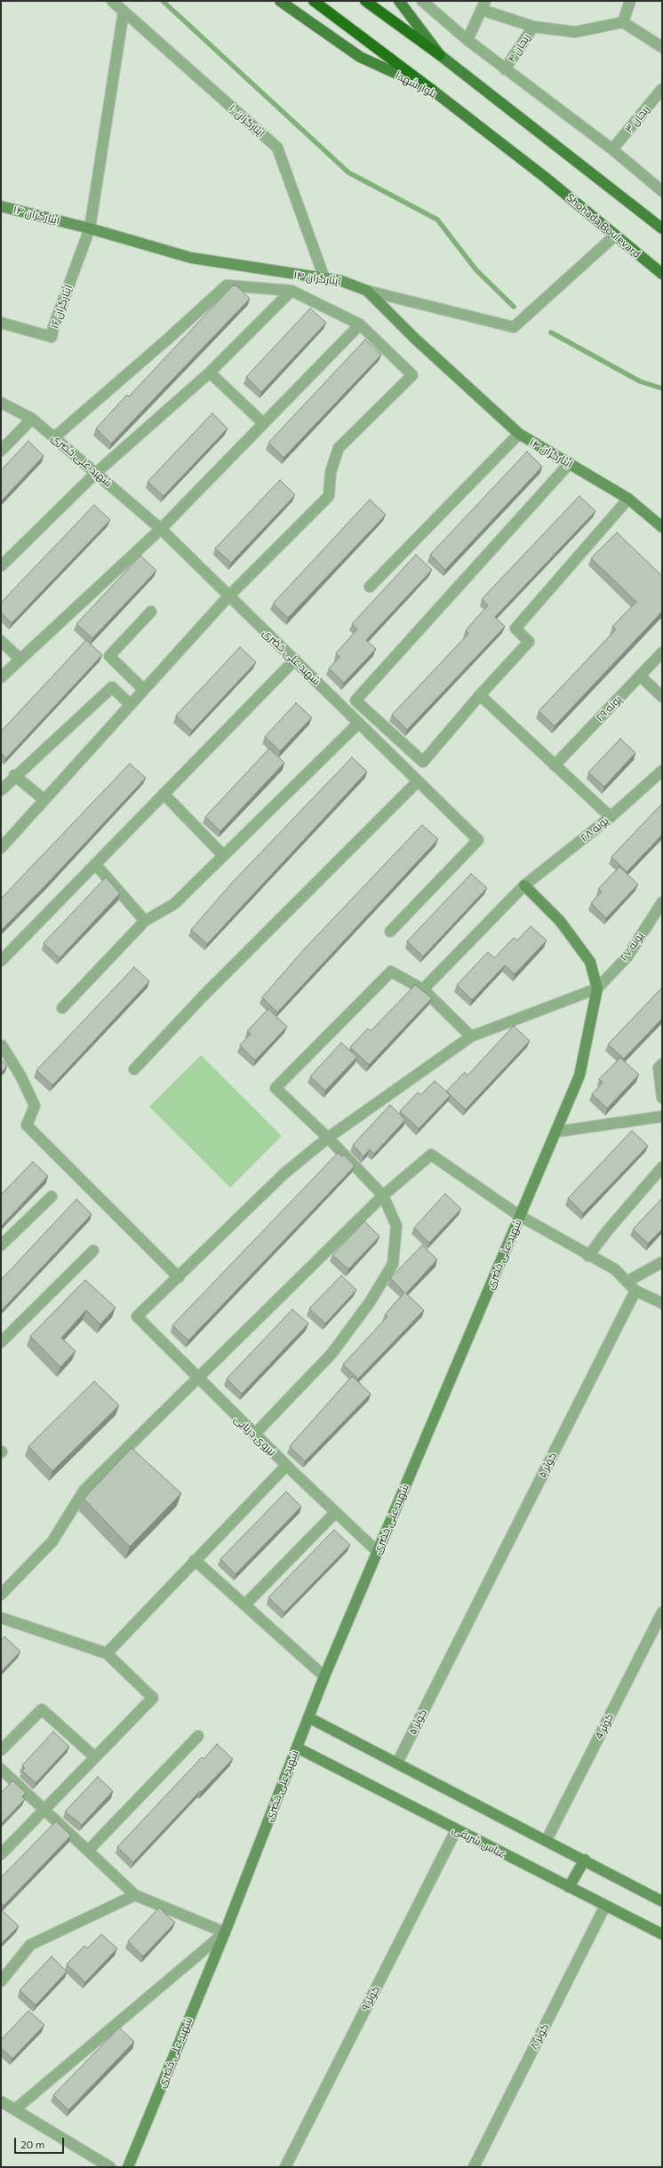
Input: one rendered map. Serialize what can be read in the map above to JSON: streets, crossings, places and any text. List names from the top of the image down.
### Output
{
  "streets": {
    "main road": ["بلوار شهدا", "Shohada Boulevard"],
    "street": [
      "ریحان ۴",
      "ریحان ۳",
      "ایثارگران ۱۰",
      "ایثارگران ۱۴",
      "ایثارگران ۱۶",
      "شهید علی خضری",
      "پونه ۲۹",
      "پونه ۲۸",
      "پونه ۲۷",
      "نیروی دریایی",
      "کوثر ۵",
      "کوثر 4",
      "عباس شریفی",
      "کوثر ۹",
      "کوثر ۸"
    ]
  },
  "crossings": [
    ["بلوار شهدا", "Shohada Boulevard"],
    ["ایثارگران ۱۰", "ایثارگران ۱۴"],
    ["ایثارگران ۱۴", "ایثارگران ۱۶"],
    ["شهید علی خضری", "پونه ۲۸"],
    ["شهید علی خضری", "پونه ۲۷"],
    ["شهید علی خضری", "نیروی دریایی"],
    ["شهید علی خضری", "عباس شریفی"],
    ["عباس شریفی", "کوثر ۹"],
    ["عباس شریفی", "کوثر ۸"]
  ],
  "scale_bar": "20 m"
}
